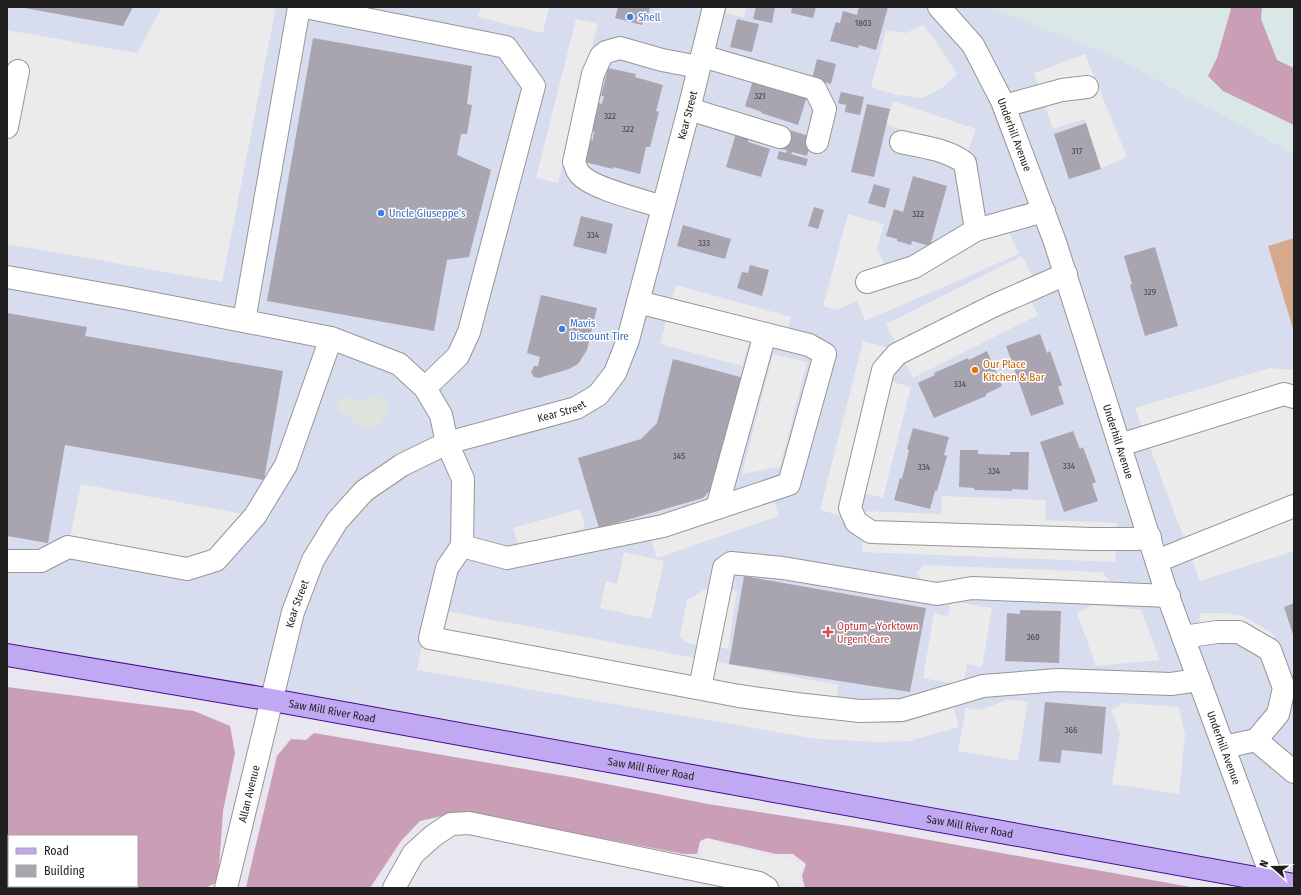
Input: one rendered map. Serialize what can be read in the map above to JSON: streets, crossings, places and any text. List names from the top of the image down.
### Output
{
  "streets": {
    "main road": ["Saw Mill River Road"],
    "street": ["Kear Street", "Underhill Avenue", "Allan Avenue"]
  },
  "crossings": [
    ["Kear Street", "Saw Mill River Road"],
    ["Kear Street", "Allan Avenue"],
    ["Underhill Avenue", "Saw Mill River Road"],
    ["Saw Mill River Road", "Allan Avenue"]
  ],
  "places": {
    "other": [
      "Shell",
      "Uncle Giuseppe's",
      "Mavis Discount Tire",
      "Our Place Kitchen & Bar"
    ],
    "health": ["Optum - Yorktown Urgent Care"]
  },
  "house_numbers": [
    "1803",
    "321",
    "322",
    "322",
    "317",
    "322",
    "334",
    "333",
    "329",
    "334",
    "345",
    "334",
    "334",
    "334",
    "360",
    "366"
  ],
  "legend": ["Road", "Building"],
  "north": "left"
}
